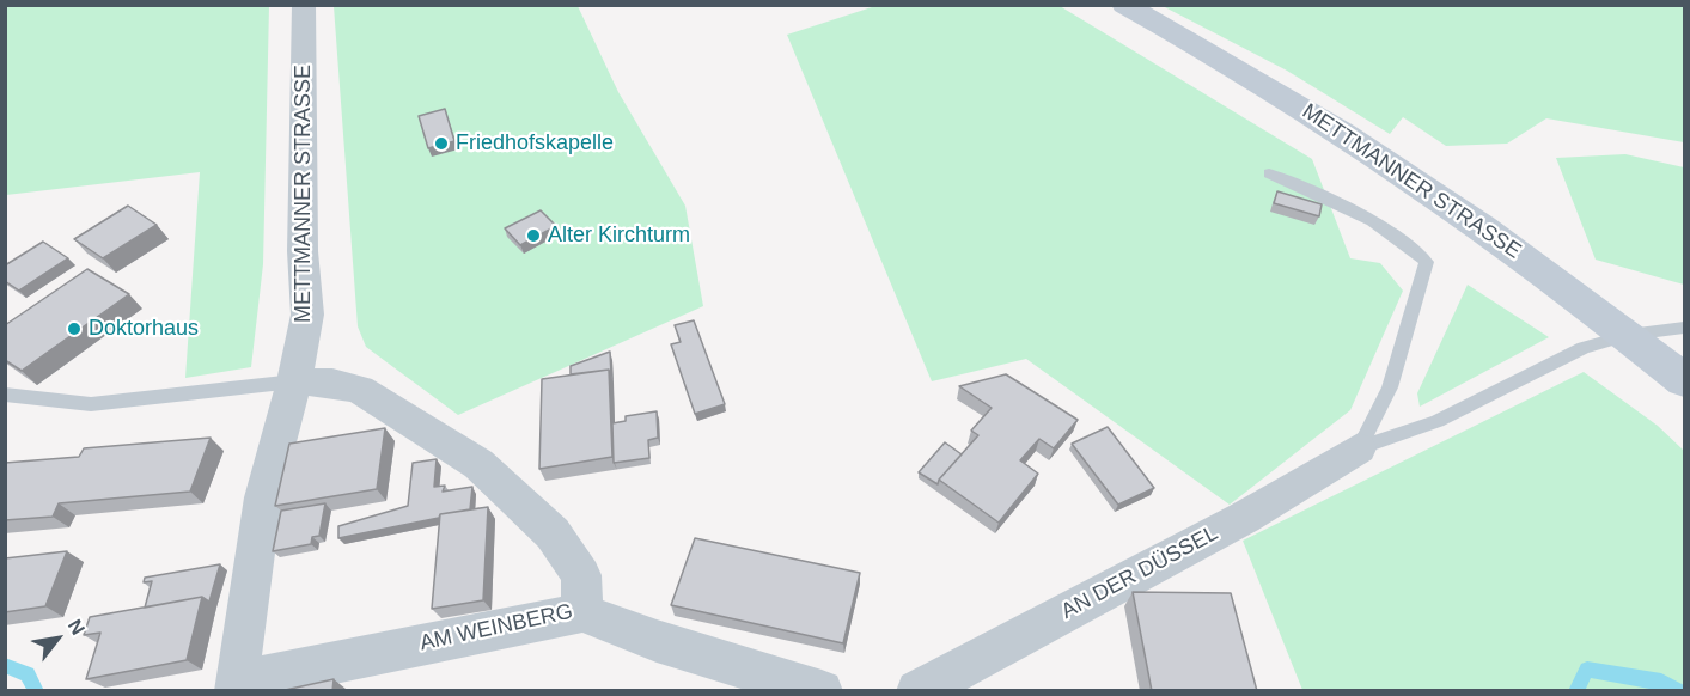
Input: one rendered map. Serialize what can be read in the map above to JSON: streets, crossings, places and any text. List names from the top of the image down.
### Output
{
  "streets": {
    "main road": ["METTMANNER STRASSE"],
    "street": ["AN DER DÜSSEL", "AM WEINBERG"]
  },
  "crossings": [
    ["METTMANNER STRASSE", "AN DER DÜSSEL"],
    ["METTMANNER STRASSE", "AM WEINBERG"]
  ],
  "places": ["Friedhofskapelle", "Alter Kirchturm", "Doktorhaus"],
  "north": "top right"
}
